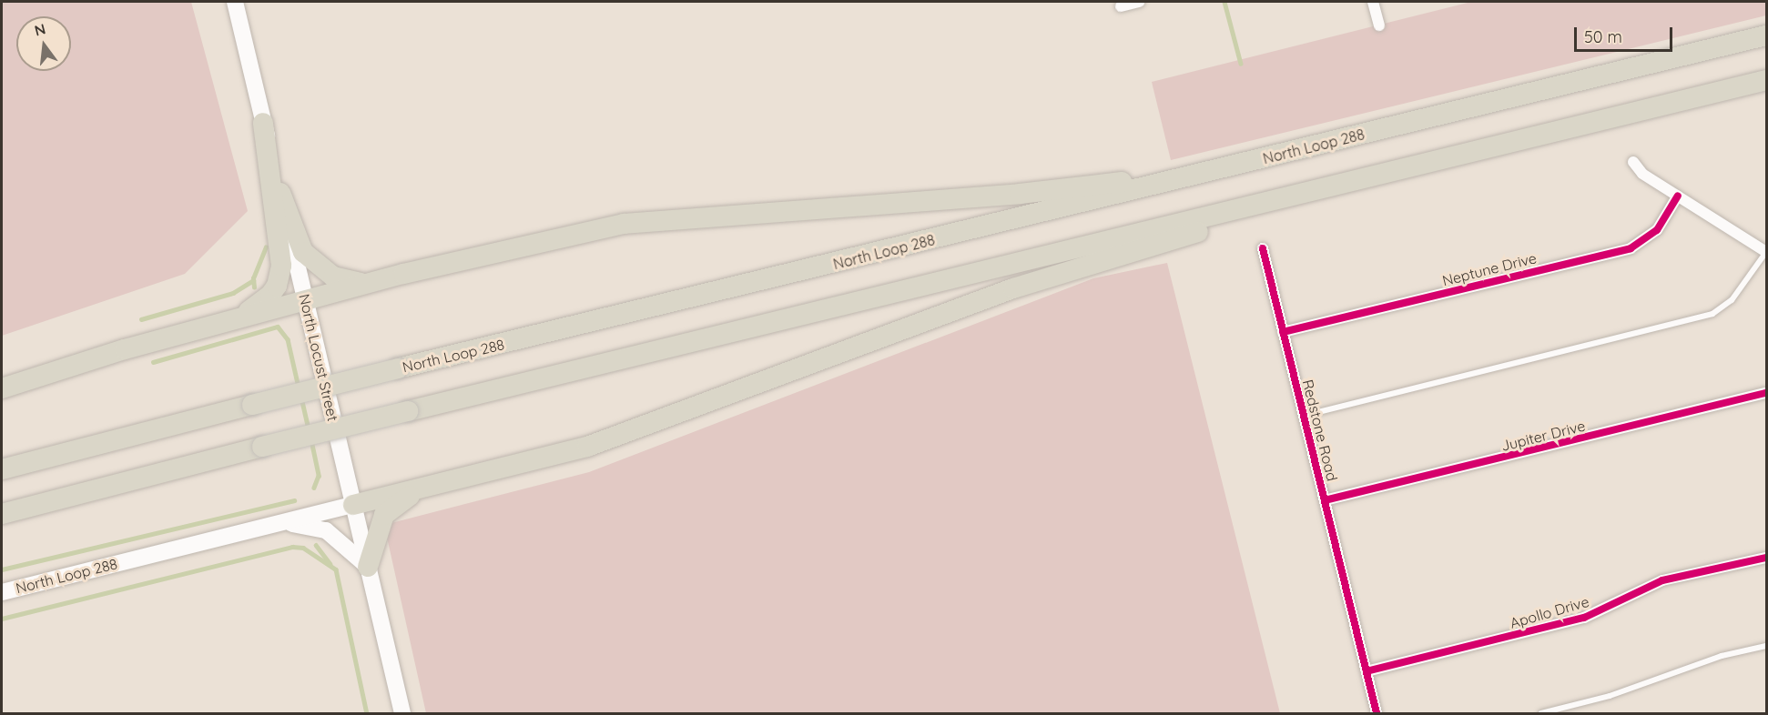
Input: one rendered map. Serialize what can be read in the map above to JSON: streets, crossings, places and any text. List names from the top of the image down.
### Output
{
  "streets": {
    "highway": ["North Loop 288"],
    "main road": ["North Locust Street"],
    "street": [
      "Neptune Drive",
      "Redstone Road",
      "Jupiter Drive",
      "Apollo Drive"
    ]
  },
  "crossings": [
    ["North Loop 288", "North Locust Street"],
    ["Neptune Drive", "Redstone Road"],
    ["Redstone Road", "Jupiter Drive"],
    ["Redstone Road", "Apollo Drive"]
  ],
  "scale_bar": "50 m",
  "north": "top"
}
